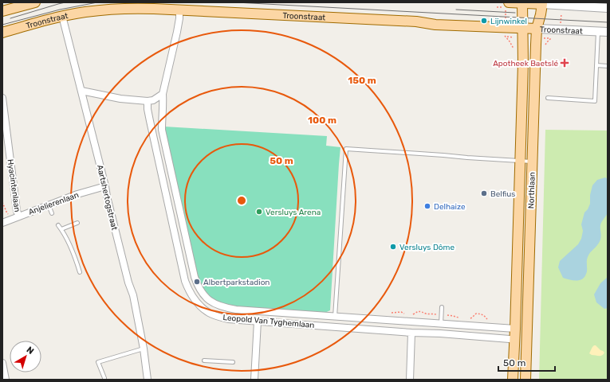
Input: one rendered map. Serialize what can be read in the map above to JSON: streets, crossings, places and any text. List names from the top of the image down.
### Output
{
  "streets": {
    "main road": ["Troonstraat", "Northlaan"],
    "street": [
      "Hyacintenlaan",
      "Aartshertogstraat",
      "Anjelierenlaan",
      "Leopold Van Tyghemlaan"
    ]
  },
  "crossings": [
    ["Troonstraat", "Northlaan"],
    ["Troonstraat", "Aartshertogstraat"],
    ["Troonstraat", "Leopold Van Tyghemlaan"],
    ["Hyacintenlaan", "Anjelierenlaan"],
    ["Northlaan", "Leopold Van Tyghemlaan"],
    ["Aartshertogstraat", "Anjelierenlaan"]
  ],
  "places": {
    "other": [
      "Lijnwinkel",
      "Belfius",
      "Delhaize",
      "Versluys Arena",
      "Versluys Dôme",
      "Albertparkstadion"
    ],
    "health": ["Apotheek Baetslé"]
  },
  "scale_bar": "50 m",
  "north": "top right",
  "rings": ["150 m", "100 m", "50 m"]
}
